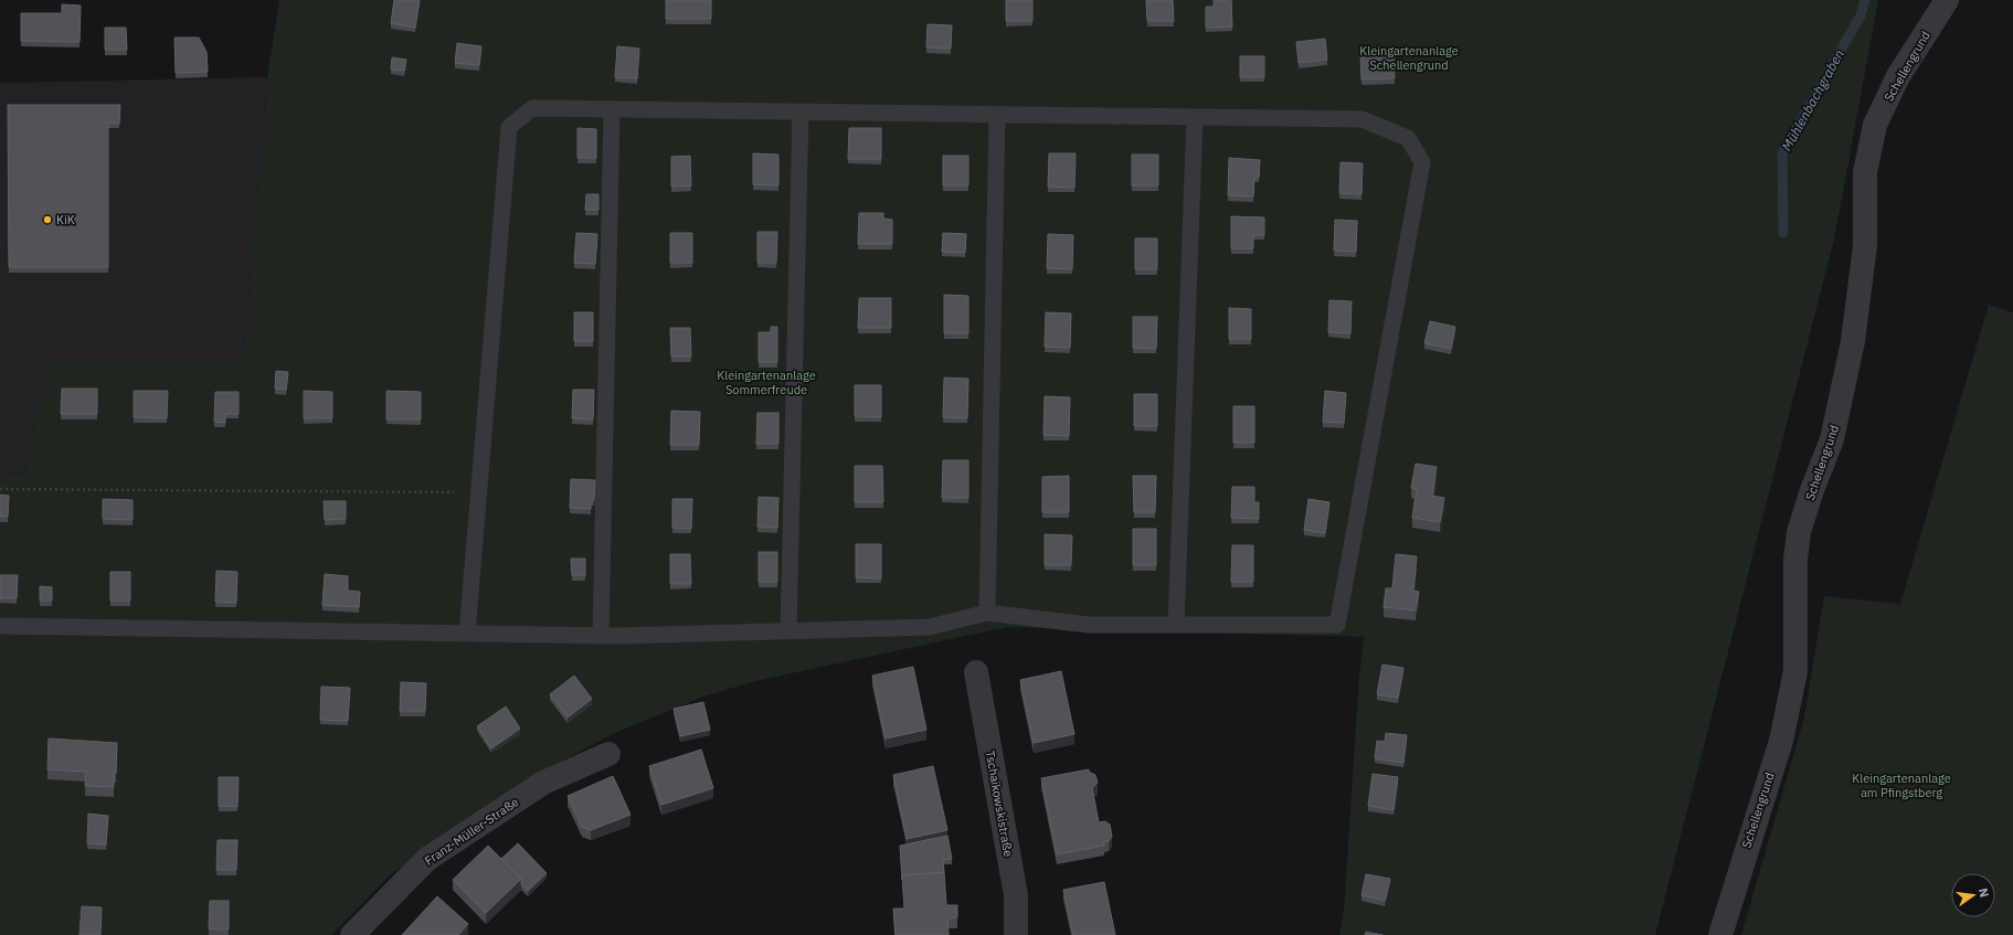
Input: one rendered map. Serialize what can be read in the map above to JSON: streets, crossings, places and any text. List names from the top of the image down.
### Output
{
  "streets": {
    "street": ["Schellengrund", "Tschaikowskistraße", "Franz-Müller-Straße"]
  },
  "water": ["Mühlenbachgraben"],
  "parks": ["Kleingartenanlage Schellengrund", "Kleingartenanlage Sommerfreude", "Kleingartenanlage am Pfingstberg"],
  "places": ["KiK"],
  "north": "right"
}
